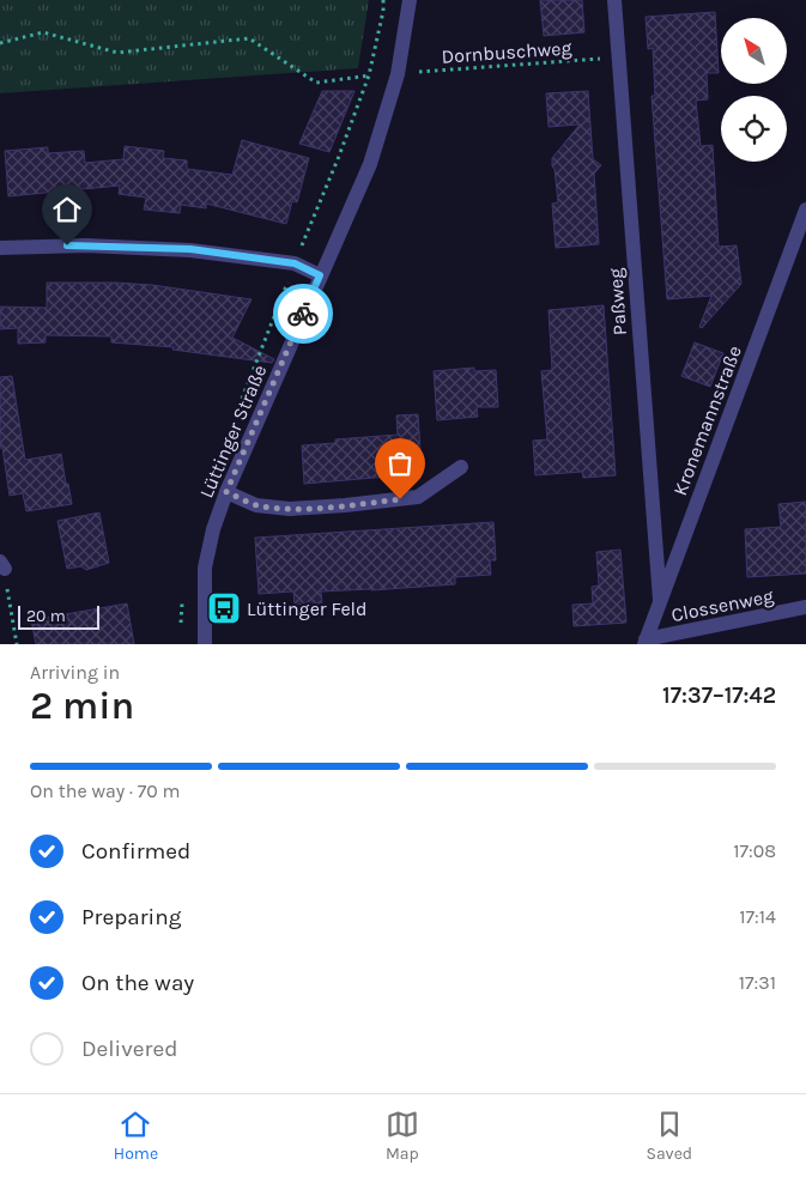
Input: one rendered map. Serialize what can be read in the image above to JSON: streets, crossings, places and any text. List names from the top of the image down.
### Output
{
  "streets": {
    "street": [
      "Paßweg",
      "Kronemannstraße",
      "Lüttinger Straße",
      "Clossenweg"
    ],
    "path": ["Dornbuschweg"]
  },
  "crossings": [
    ["Dornbuschweg", "Paßweg"],
    ["Dornbuschweg", "Lüttinger Straße"],
    ["Paßweg", "Kronemannstraße"],
    ["Kronemannstraße", "Clossenweg"]
  ],
  "places": {
    "bus stop": ["Lüttinger Feld"]
  },
  "scale_bar": "20 m",
  "north": "top left",
  "page": {
    "scale": "20 m",
    "heading": ["2 min", "Arriving in", "17:37–17:42"],
    "bar": "On the way · 70 m",
    "list": [
      ["Confirmed", "17:08"],
      ["Preparing", "17:14"],
      ["On the way", "17:31"],
      "Delivered"
    ],
    "tabs": ["Home", "Map", "Saved"]
  }
}
